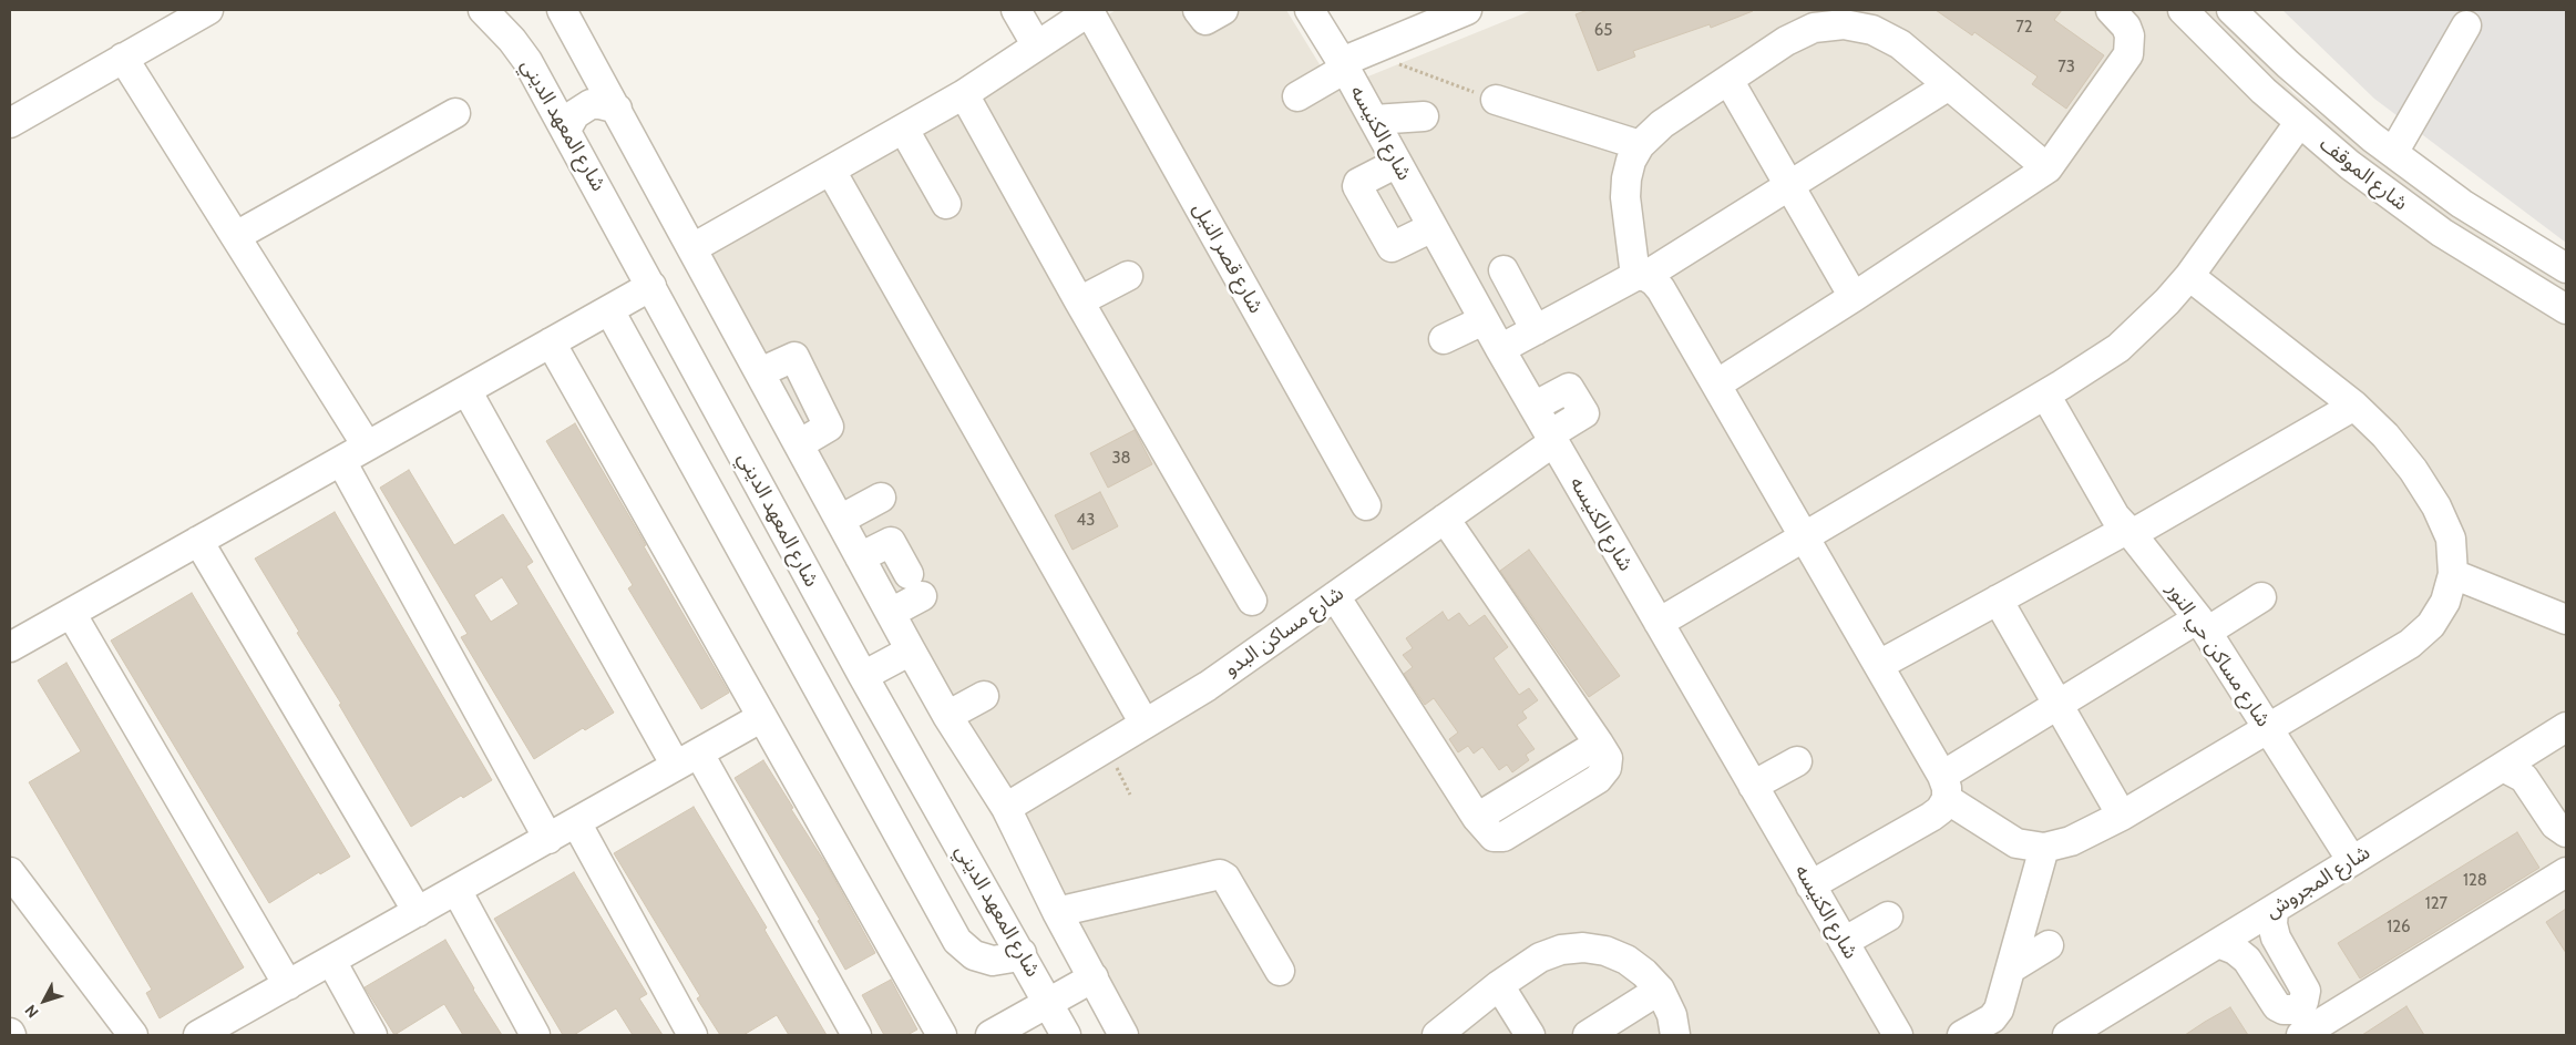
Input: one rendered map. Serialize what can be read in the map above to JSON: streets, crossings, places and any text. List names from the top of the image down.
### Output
{
  "streets": {
    "street": [
      "شارع المعهد الديني",
      "شارع الكنيسه",
      "شارع الموقف",
      "شارع قصر النيل",
      "شارع مساكن البدو",
      "شارع مساكن حي النور",
      "شارع المجروش"
    ]
  },
  "crossings": [
    ["شارع الكنيسه", "شارع مساكن البدو"],
    ["شارع مساكن حي النور", "شارع المجروش"]
  ],
  "house_numbers": [
    "72",
    "65",
    "73",
    "38",
    "43",
    "128",
    "127",
    "126"
  ],
  "north": "bottom left"
}
